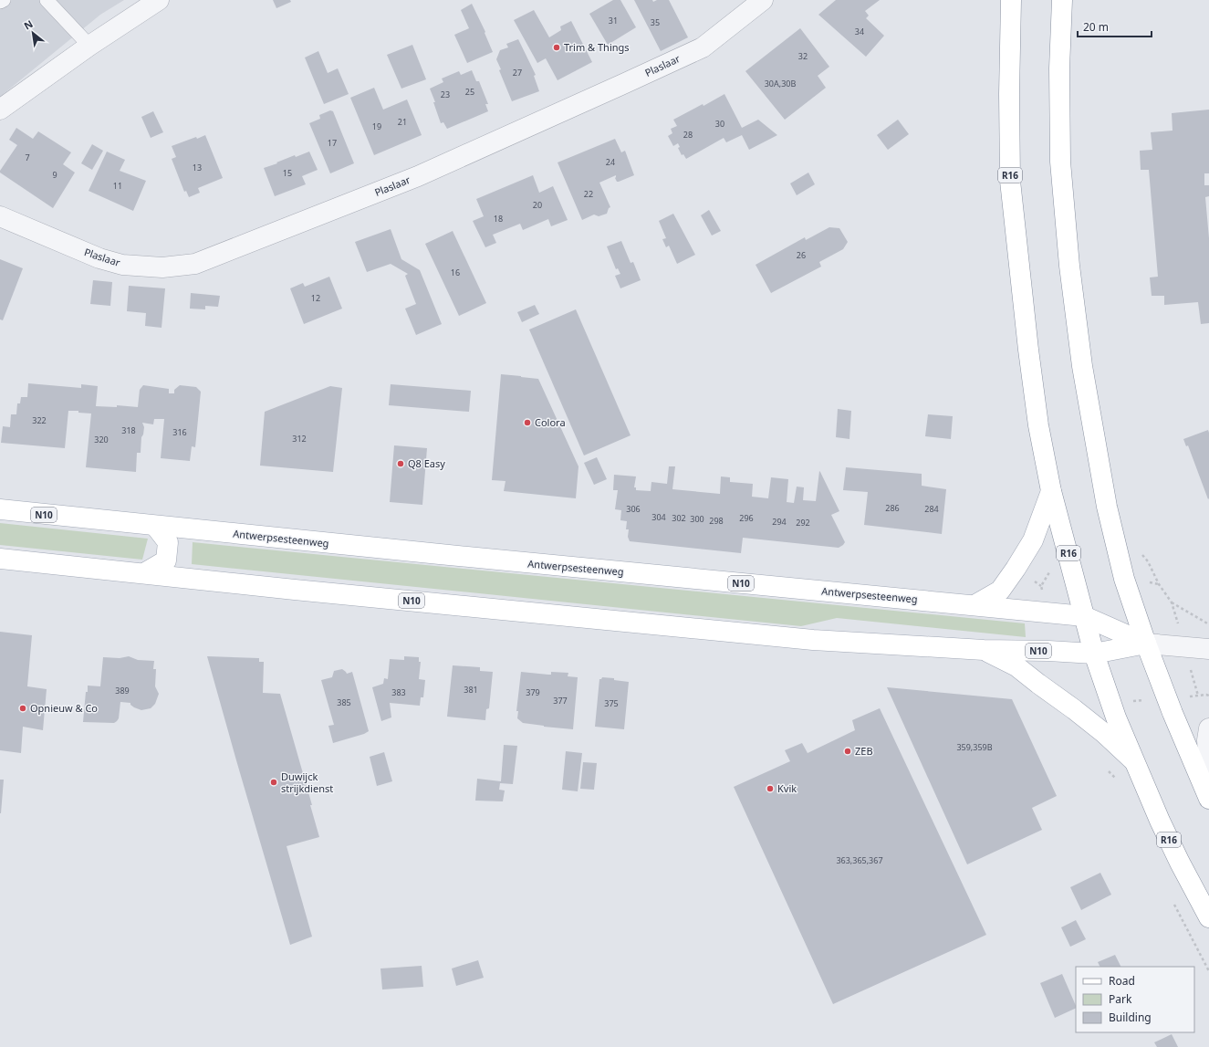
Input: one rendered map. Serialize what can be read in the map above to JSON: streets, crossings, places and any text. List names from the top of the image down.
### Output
{
  "streets": {
    "main road": ["R16", "N10", "Antwerpsesteenweg"],
    "street": ["Plaslaar"]
  },
  "crossings": [
    ["R16", "Antwerpsesteenweg"]
  ],
  "places": [
    "Trim & Things",
    "Colora",
    "Q8 Easy",
    "Opnieuw & Co",
    "ZEB",
    "Duwijck strijkdienst",
    "Kvik"
  ],
  "house_numbers": [
    "31",
    "35",
    "34",
    "32",
    "27",
    "30A,30B",
    "25",
    "23",
    "21",
    "30",
    "19",
    "28",
    "17",
    "7",
    "24",
    "13",
    "15",
    "9",
    "11",
    "22",
    "20",
    "18",
    "26",
    "16",
    "12",
    "322",
    "318",
    "316",
    "312",
    "320",
    "286",
    "306",
    "284",
    "304",
    "302",
    "296",
    "300",
    "298",
    "294",
    "292",
    "381",
    "389",
    "383",
    "379",
    "377",
    "385",
    "375",
    "359,359B",
    "363,365,367"
  ],
  "legend": ["Road", "Park", "Building"],
  "scale_bar": "20 m",
  "north": "top left"
}
